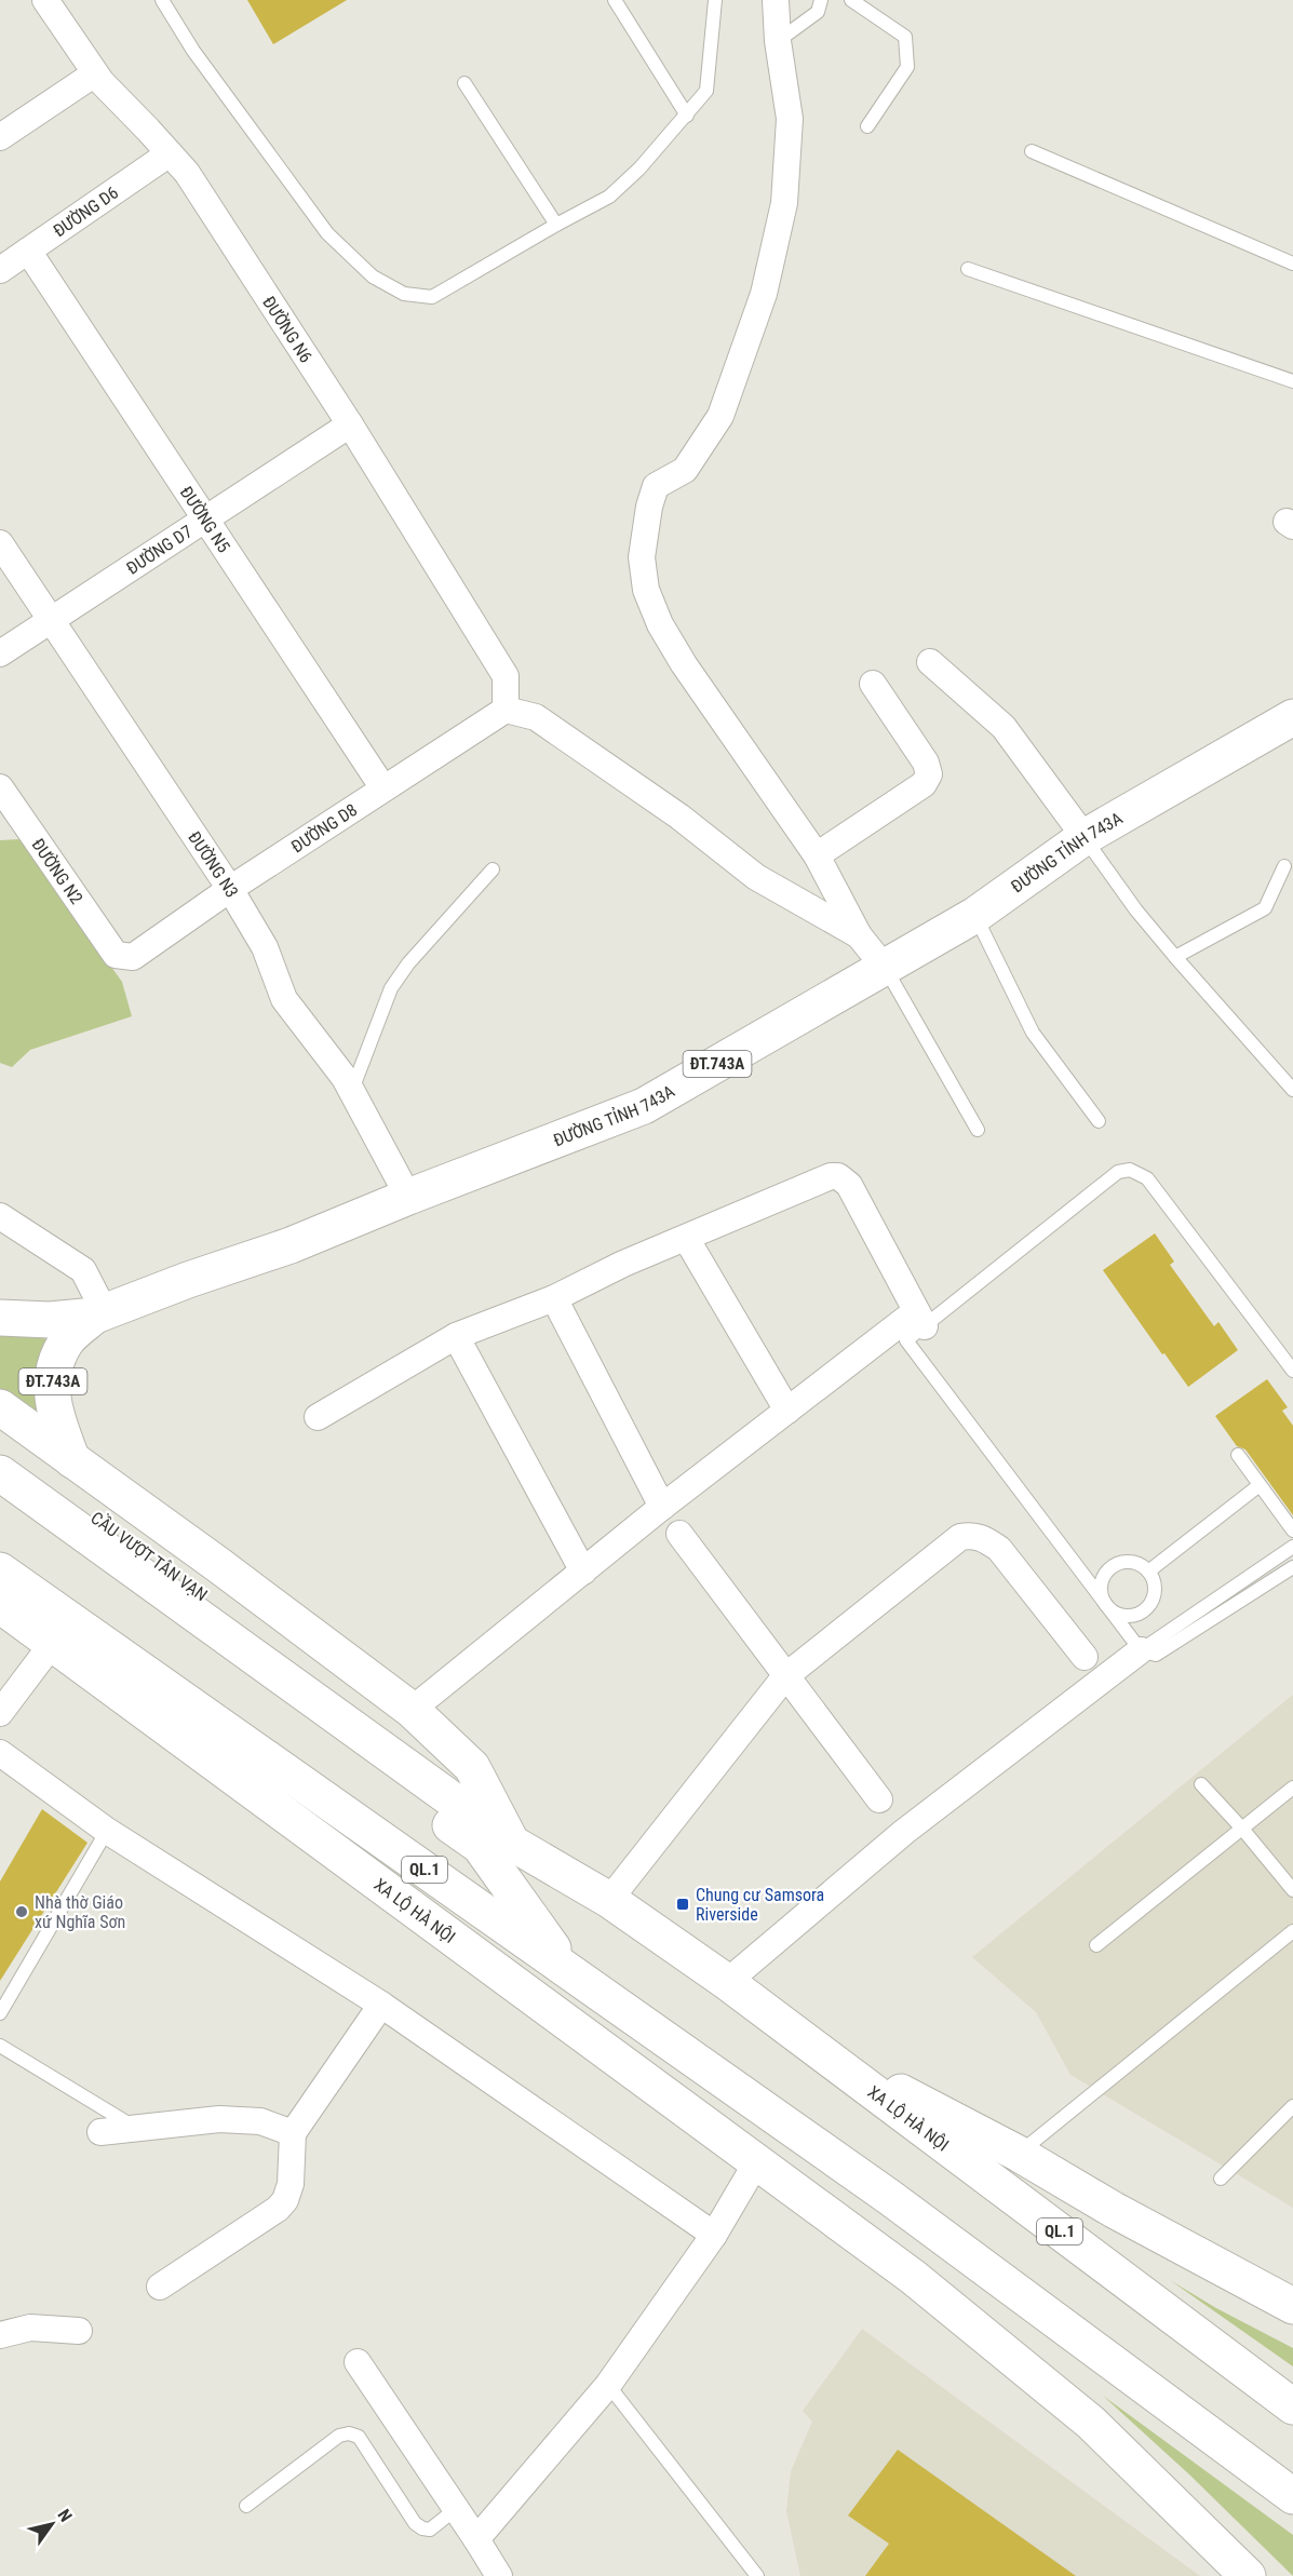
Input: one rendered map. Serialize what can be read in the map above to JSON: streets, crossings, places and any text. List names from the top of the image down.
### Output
{
  "streets": {
    "main road": [
      "ĐƯỜNG TỈNH 743A",
      "ĐT.743A",
      "CẦU VƯỢT TÂN VẠN",
      "QL.1",
      "XA LỘ HÀ NỘI"
    ],
    "street": [
      "ĐƯỜNG D6",
      "ĐƯỜNG N6",
      "ĐƯỜNG N5",
      "ĐƯỜNG D7",
      "ĐƯỜNG D8",
      "ĐƯỜNG N3",
      "ĐƯỜNG N2"
    ]
  },
  "crossings": [
    ["ĐƯỜNG D6", "ĐƯỜNG N6"],
    ["ĐƯỜNG D6", "ĐƯỜNG N5"],
    ["ĐƯỜNG N6", "ĐƯỜNG D7"],
    ["ĐƯỜNG N6", "ĐƯỜNG D8"],
    ["ĐƯỜNG N5", "ĐƯỜNG D7"],
    ["ĐƯỜNG N5", "ĐƯỜNG D8"],
    ["ĐƯỜNG D7", "ĐƯỜNG N3"],
    ["ĐƯỜNG D8", "ĐƯỜNG N3"],
    ["ĐƯỜNG D8", "ĐƯỜNG N2"],
    ["ĐƯỜNG TỈNH 743A", "ĐƯỜNG N3"],
    ["CẦU VƯỢT TÂN VẠN", "QL.1"],
    ["CẦU VƯỢT TÂN VẠN", "XA LỘ HÀ NỘI"],
    ["QL.1", "XA LỘ HÀ NỘI"]
  ],
  "places": {
    "transit": ["Chung cư Samsora Riverside"],
    "other": ["Nhà thờ Giáo xứ Nghĩa Sơn"]
  },
  "north": "top right"
}
